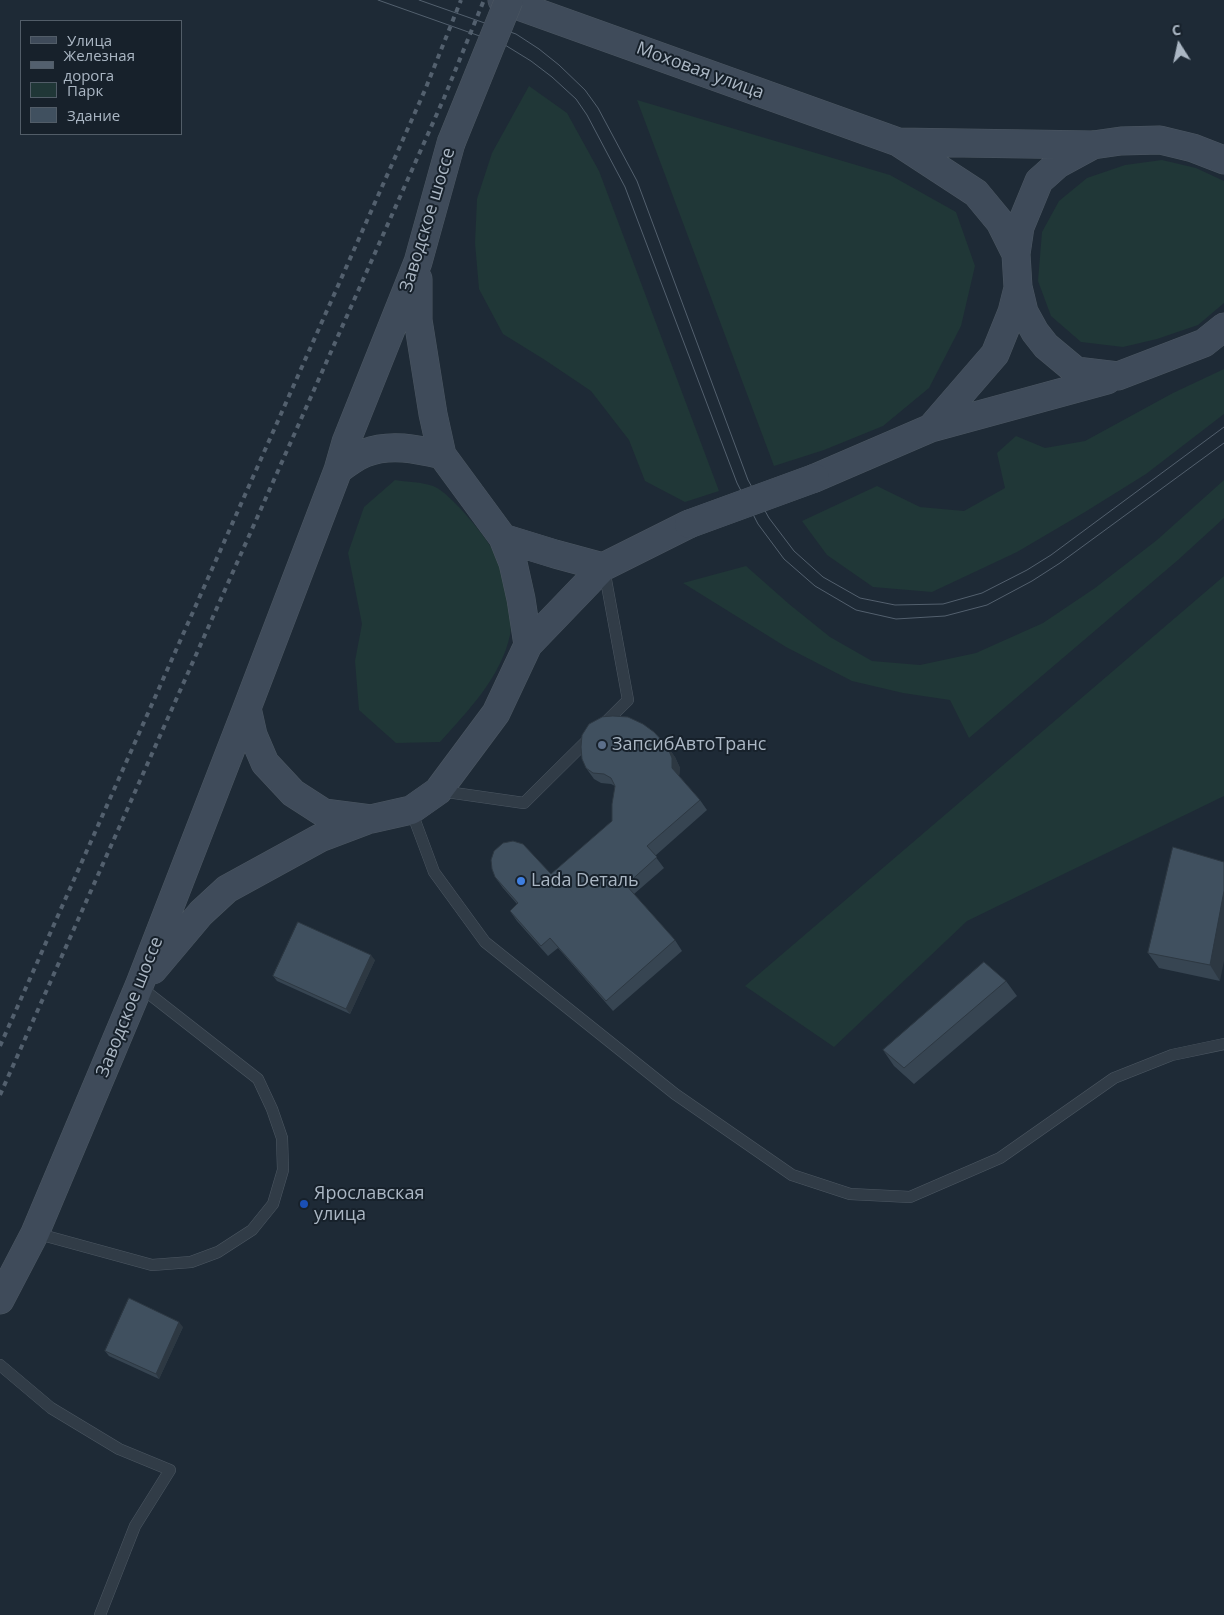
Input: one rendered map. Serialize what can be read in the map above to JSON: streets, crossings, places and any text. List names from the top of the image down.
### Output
{
  "streets": {
    "main road": ["Моховая улица", "Заводское шоссе"]
  },
  "places": ["ЗапсибАвтоТранс", "Lada Dеталь", "Ярославская улица"],
  "legend": [
    "Улица",
    "Железная дорога",
    "Парк",
    "Здание"
  ],
  "north": "top"
}
